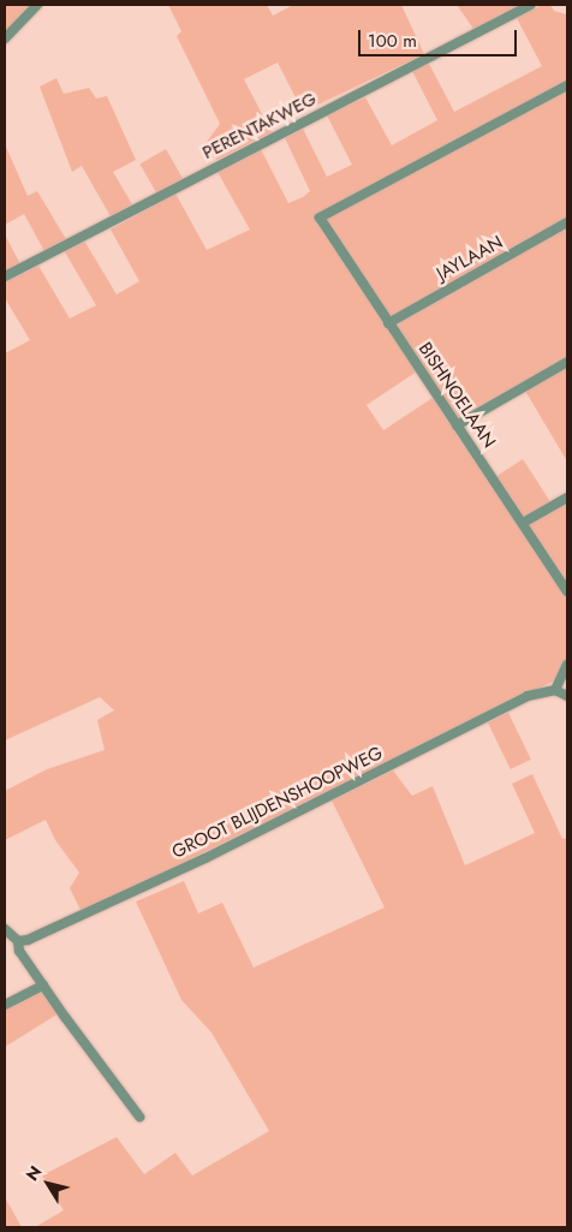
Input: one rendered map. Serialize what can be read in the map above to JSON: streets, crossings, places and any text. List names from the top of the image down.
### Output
{
  "streets": {
    "street": [
      "PERENTAKWEG",
      "JAYLAAN",
      "BISHNOELAAN",
      "GROOT BLIJDENSHOOPWEG"
    ]
  },
  "crossings": [
    ["JAYLAAN", "BISHNOELAAN"]
  ],
  "scale_bar": "100 m",
  "north": "top left"
}
